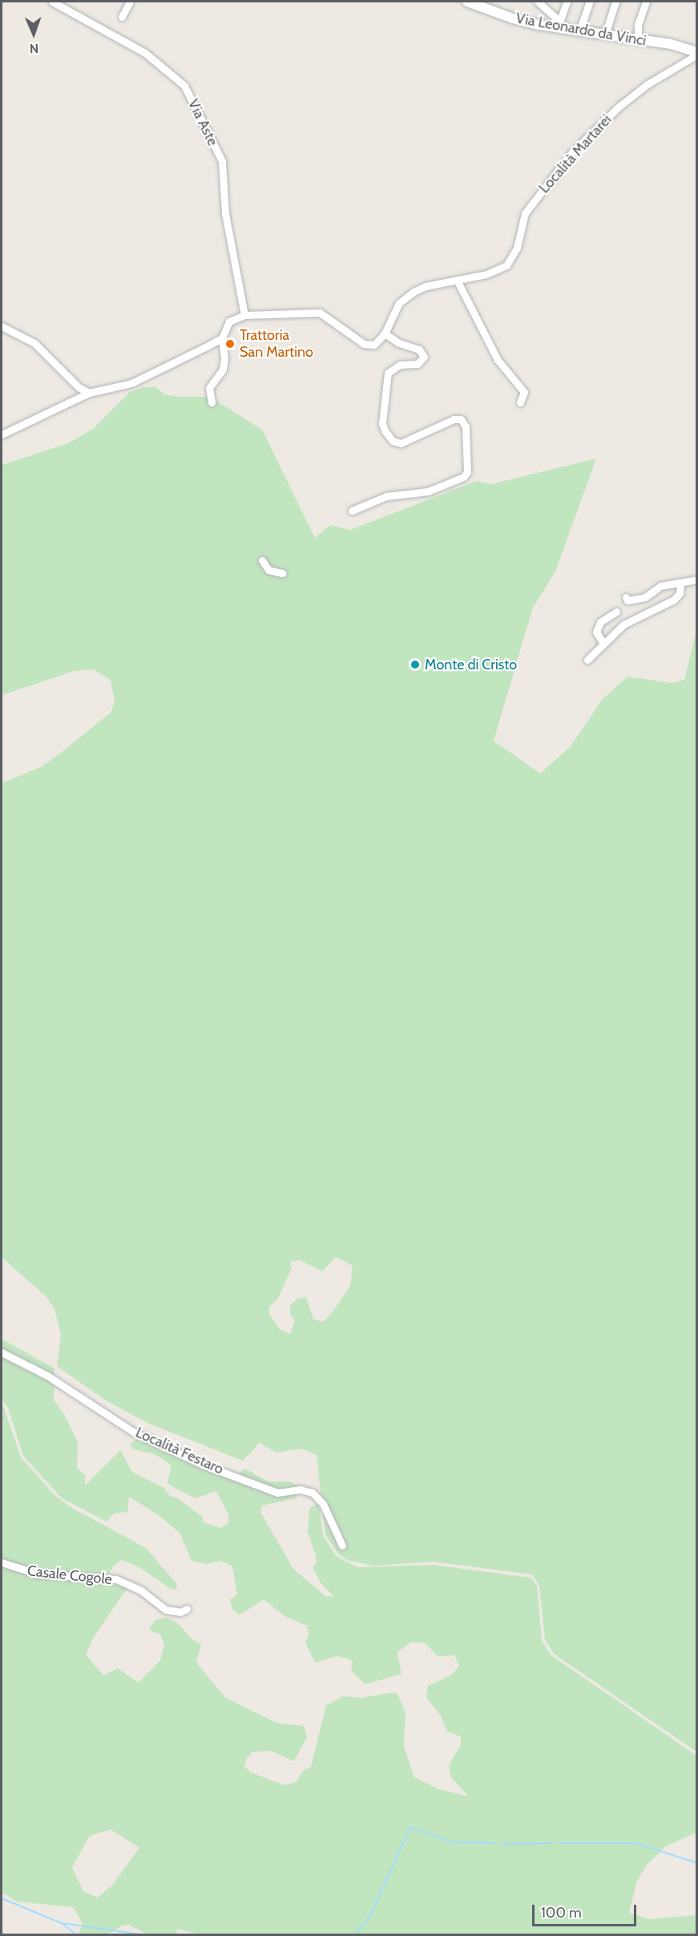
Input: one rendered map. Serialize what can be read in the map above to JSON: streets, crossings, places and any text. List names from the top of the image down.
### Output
{
  "streets": {
    "street": [
      "Via Leonardo da Vinci",
      "Via Aste",
      "Località Martarei",
      "Località Festaro",
      "Casale Cogole"
    ]
  },
  "crossings": [
    ["Via Leonardo da Vinci", "Località Martarei"]
  ],
  "places": ["Trattoria San Martino", "Monte di Cristo"],
  "scale_bar": "100 m",
  "north": "bottom"
}
